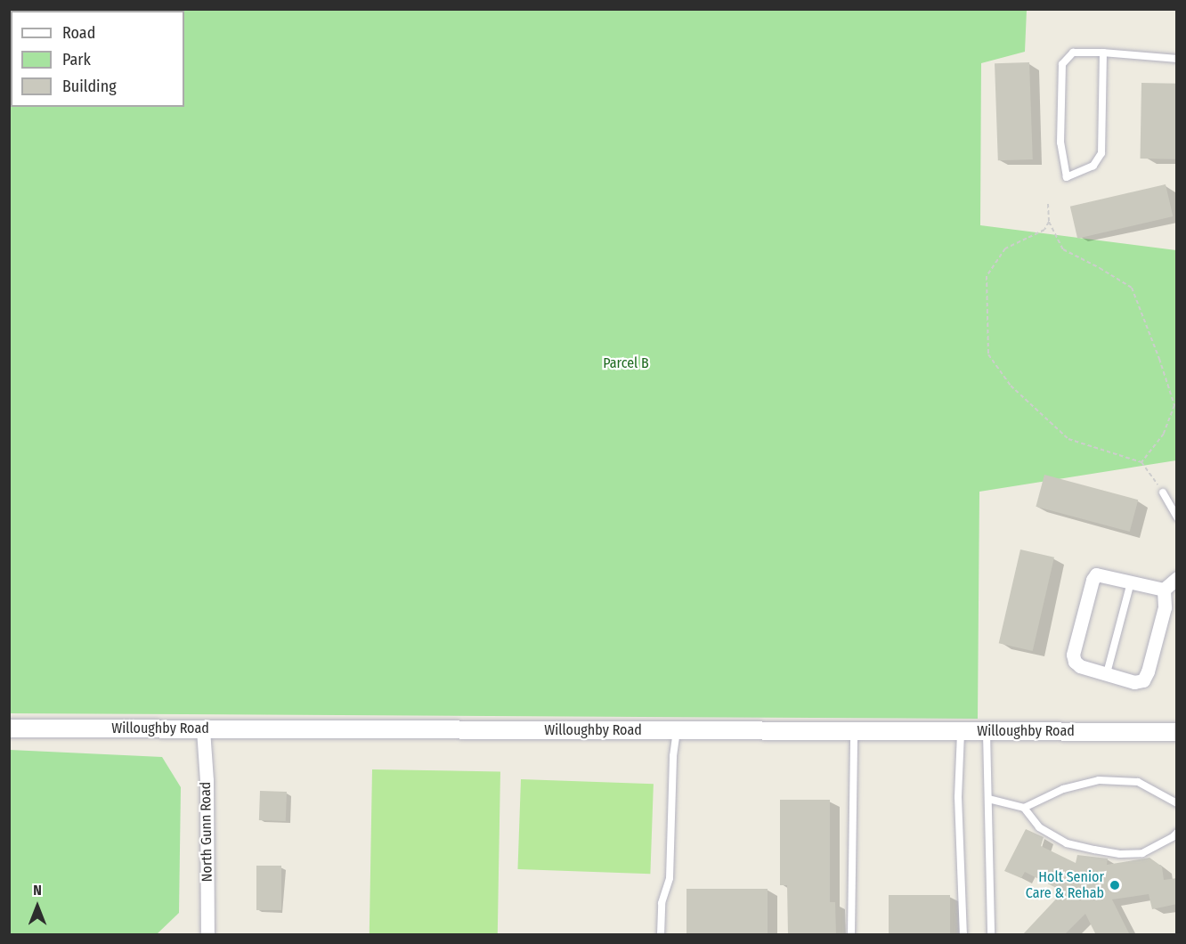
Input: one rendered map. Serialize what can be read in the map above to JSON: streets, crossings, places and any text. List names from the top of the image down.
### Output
{
  "streets": {
    "street": ["Willoughby Road", "North Gunn Road"]
  },
  "crossings": [
    ["Willoughby Road", "North Gunn Road"]
  ],
  "parks": ["Parcel B"],
  "places": ["Holt Senior Care & Rehab"],
  "legend": ["Road", "Park", "Building"],
  "north": "top"
}
